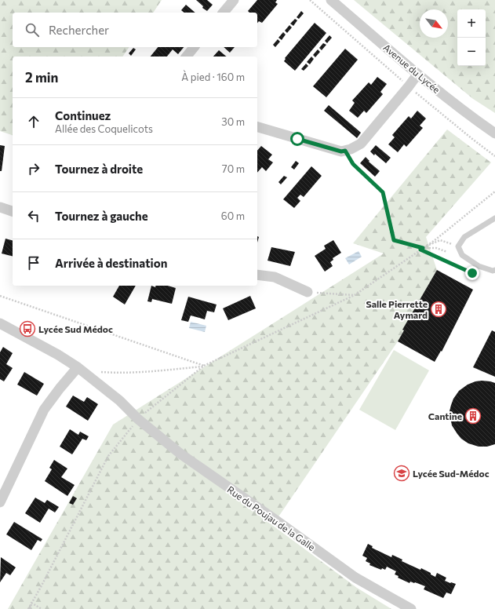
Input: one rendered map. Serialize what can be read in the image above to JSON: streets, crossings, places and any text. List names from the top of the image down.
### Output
{
  "streets": {
    "street": ["Avenue du Lycée", "Rue du Poujau de la Galle"]
  },
  "places": {
    "building": ["Salle Pierrette Aymard", "Cantine"],
    "bus stop": ["Lycée Sud Médoc"],
    "school or university": ["Lycée Sud-Médoc"]
  },
  "north": "bottom right",
  "page": {
    "map_buttons": ["+", "−"],
    "search": "Rechercher",
    "heading": ["2 min", "À pied · 160 m"],
    "list": [
      ["Continuez", "Allée des Coquelicots", "30 m"],
      ["Tournez à droite", "70 m"],
      ["Tournez à gauche", "60 m"],
      "Arrivée à destination"
    ]
  }
}
